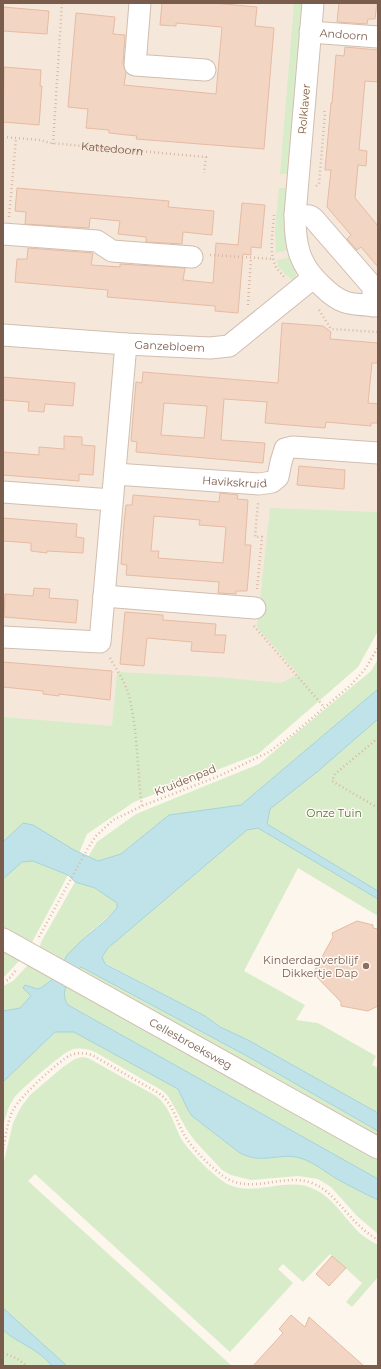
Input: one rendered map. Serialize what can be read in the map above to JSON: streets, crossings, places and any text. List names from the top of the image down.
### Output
{
  "streets": {
    "street": [
      "Andoorn",
      "Rolklaver",
      "Ganzebloem",
      "Havikskruid",
      "Cellesbroeksweg"
    ],
    "path": ["Kattedoorn", "Kruidenpad"]
  },
  "crossings": [
    ["Andoorn", "Rolklaver"],
    ["Rolklaver", "Ganzebloem"],
    ["Kruidenpad", "Cellesbroeksweg"]
  ],
  "parks": ["Onze Tuin"],
  "places": ["Kinderdagverblijf Dikkertje Dap"]
}
